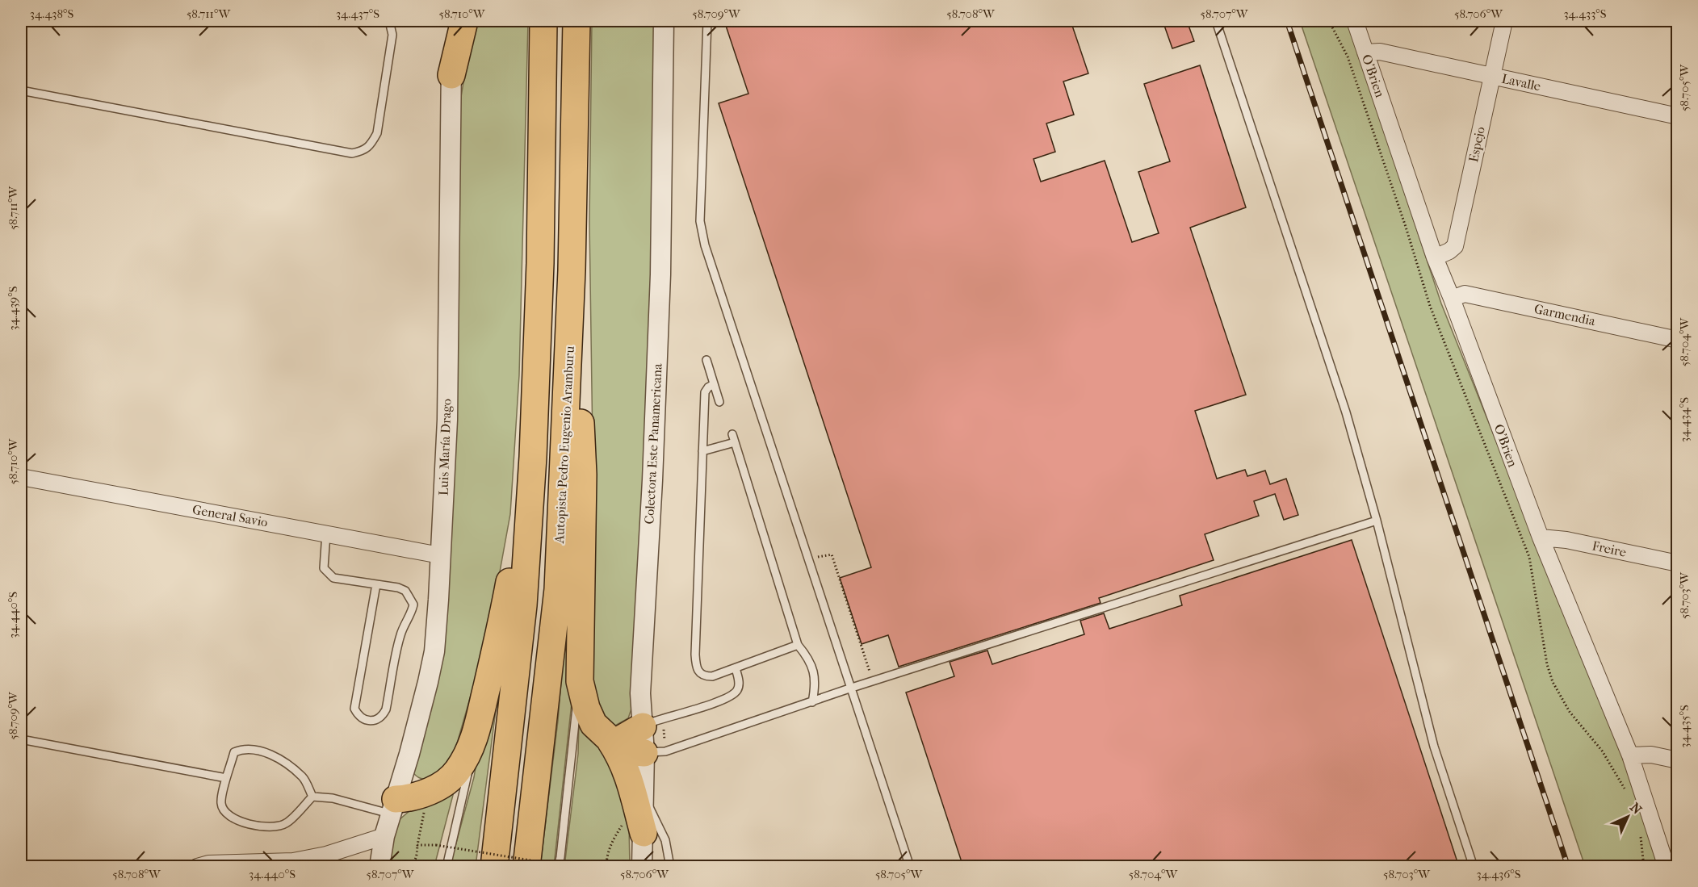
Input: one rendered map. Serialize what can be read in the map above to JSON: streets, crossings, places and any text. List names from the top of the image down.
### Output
{
  "streets": {
    "highway": ["Autopista Pedro Eugenio Aramburu"],
    "street": [
      "O'Brien",
      "Lavalle",
      "Espejo",
      "Garmendia",
      "Colectora Este Panamericana",
      "Luis María Drago",
      "General Savio",
      "Freire"
    ]
  },
  "crossings": [
    ["O'Brien", "Lavalle"],
    ["O'Brien", "Espejo"],
    ["O'Brien", "Garmendia"],
    ["O'Brien", "Freire"],
    ["Lavalle", "Espejo"],
    ["Luis María Drago", "General Savio"]
  ],
  "north": "top right",
  "coordinates": [
    "34.438°S",
    "58.711°W",
    "34.437°S",
    "58.710°W",
    "58.709°W",
    "58.708°W",
    "58.707°W",
    "58.706°W",
    "34.433°S",
    "58.705°W",
    "34.439°S",
    "58.704°W",
    "34.434°S",
    "58.703°W",
    "34.440°S",
    "34.435°S",
    "34.436°S"
  ]
}
